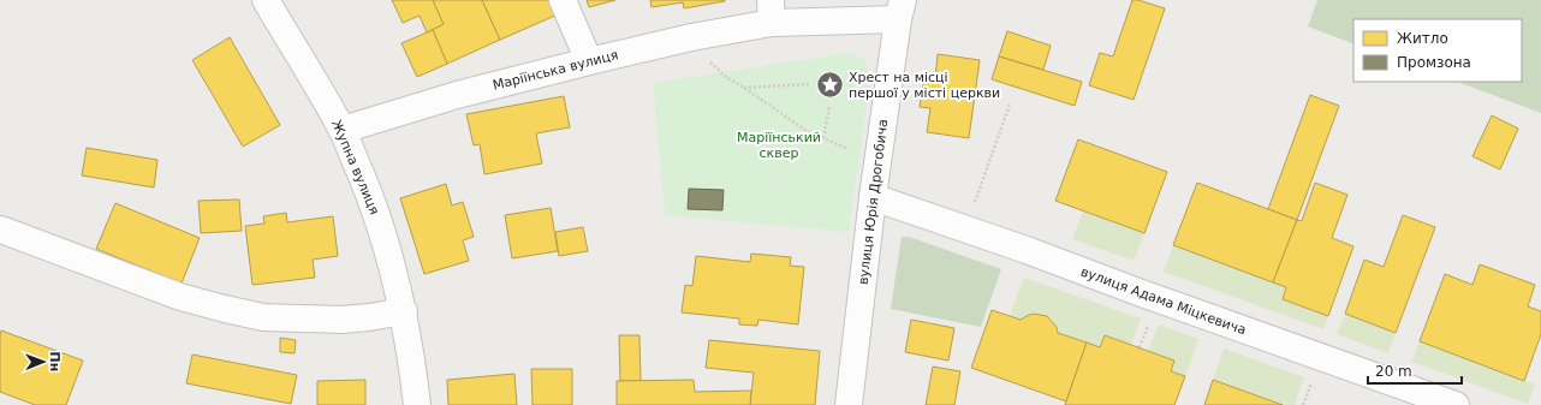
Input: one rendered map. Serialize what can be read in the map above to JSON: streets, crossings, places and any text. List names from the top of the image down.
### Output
{
  "streets": {
    "street": [
      "Маріїнська вулиця",
      "Жупна вулиця",
      "вулиця Юрія Дрогобича",
      "вулиця Адама Міцкевича"
    ]
  },
  "crossings": [
    ["Маріїнська вулиця", "Жупна вулиця"],
    ["Маріїнська вулиця", "вулиця Юрія Дрогобича"],
    ["вулиця Юрія Дрогобича", "вулиця Адама Міцкевича"]
  ],
  "parks": ["Маріїнський сквер"],
  "places": {
    "place": ["Хрест на місці першої у місті церкви"]
  },
  "legend": ["Житло", "Промзона"],
  "scale_bar": "20 m",
  "north": "right"
}
